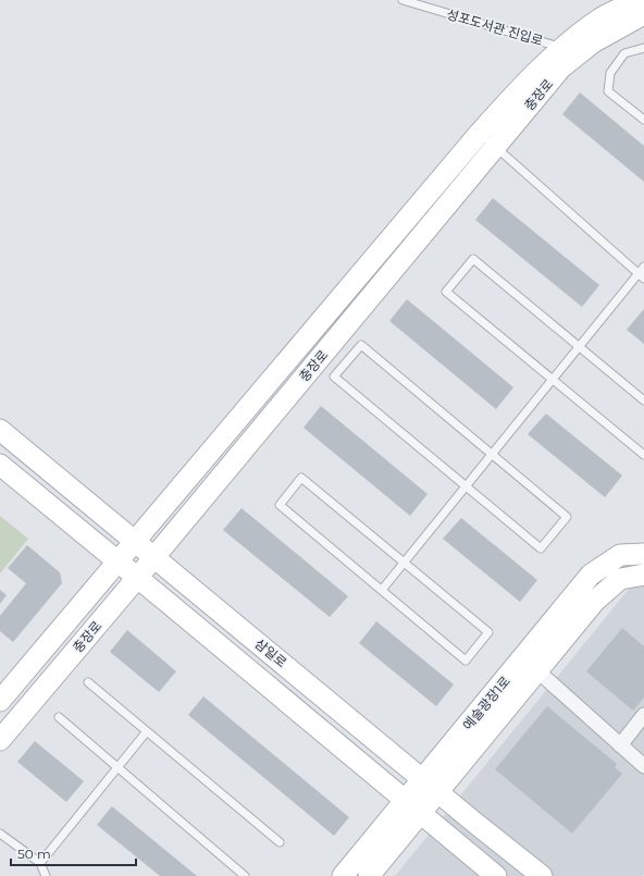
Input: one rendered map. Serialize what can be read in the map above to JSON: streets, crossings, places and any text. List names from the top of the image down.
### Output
{
  "streets": {
    "street": ["충장로", "삼일로", "예술광장1로"],
    "lane": ["성포도서관 진입로"]
  },
  "crossings": [
    ["성포도서관 진입로", "충장로"],
    ["충장로", "삼일로"],
    ["삼일로", "예술광장1로"]
  ],
  "scale_bar": "50 m"
}
